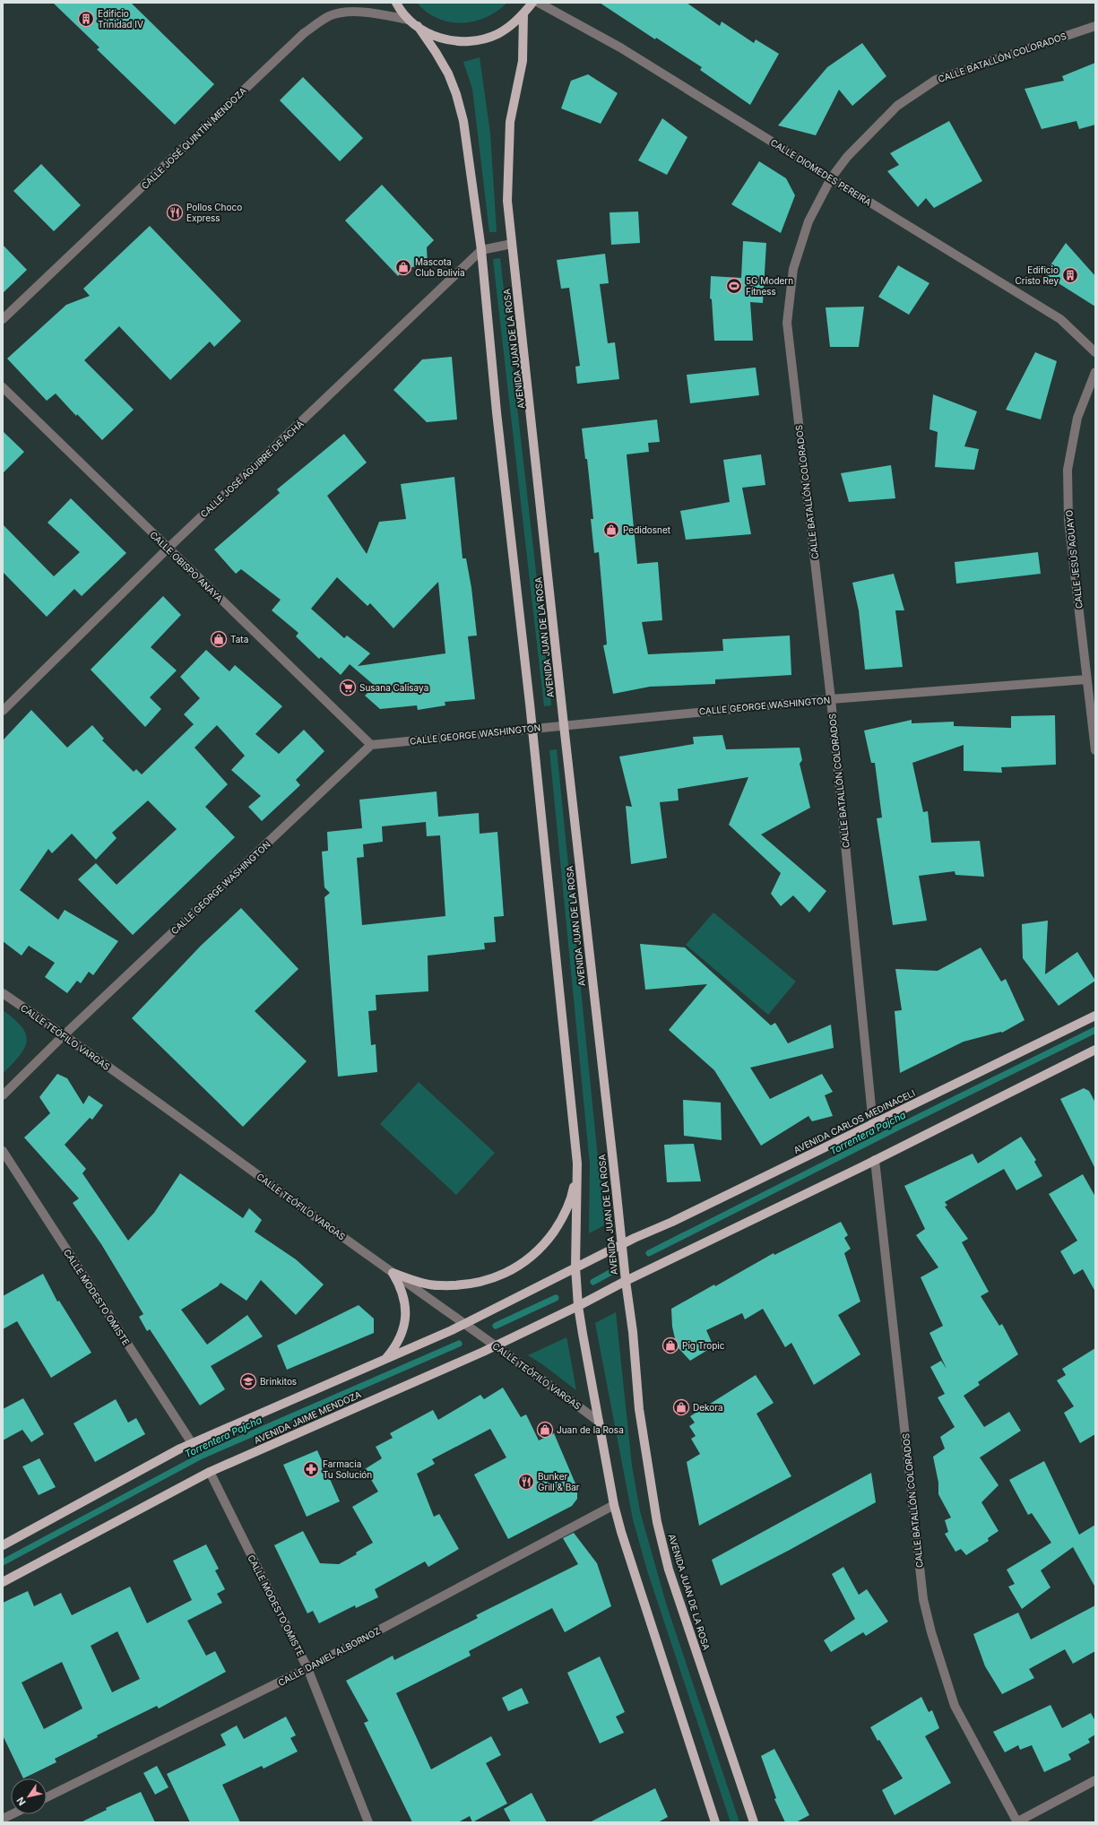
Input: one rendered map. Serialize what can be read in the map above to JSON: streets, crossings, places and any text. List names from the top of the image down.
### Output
{
  "streets": {
    "main road": ["AVENIDA JUAN DE LA ROSA", "AVENIDA CARLOS MEDINACELI", "AVENIDA JAIME MENDOZA"],
    "street": [
      "CALLE BATALLÓN COLORADOS",
      "CALLE JOSÉ QUINTÍN MENDOZA",
      "CALLE DIOMEDES PEREIRA",
      "CALLE JOSÉ AGUIRRE DE ACHÁ",
      "CALLE JESÚS AGUAYO",
      "CALLE OBISPO ANAYA",
      "CALLE GEORGE WASHINGTON",
      "CALLE TEÓFILO VARGAS",
      "CALLE MODESTO OMISTE",
      "CALLE DANIEL ALBORNOZ"
    ]
  },
  "crossings": [
    ["CALLE BATALLÓN COLORADOS", "CALLE DIOMEDES PEREIRA"],
    ["CALLE BATALLÓN COLORADOS", "CALLE GEORGE WASHINGTON"],
    ["CALLE BATALLÓN COLORADOS", "AVENIDA CARLOS MEDINACELI"],
    ["AVENIDA JUAN DE LA ROSA", "CALLE GEORGE WASHINGTON"],
    ["AVENIDA JUAN DE LA ROSA", "AVENIDA CARLOS MEDINACELI"],
    ["AVENIDA JUAN DE LA ROSA", "AVENIDA JAIME MENDOZA"],
    ["CALLE JOSÉ AGUIRRE DE ACHÁ", "CALLE OBISPO ANAYA"],
    ["CALLE JESÚS AGUAYO", "CALLE GEORGE WASHINGTON"],
    ["CALLE OBISPO ANAYA", "CALLE GEORGE WASHINGTON"],
    ["CALLE GEORGE WASHINGTON", "CALLE TEÓFILO VARGAS"],
    ["CALLE TEÓFILO VARGAS", "AVENIDA JAIME MENDOZA"],
    ["CALLE MODESTO OMISTE", "AVENIDA JAIME MENDOZA"],
    ["CALLE MODESTO OMISTE", "CALLE DANIEL ALBORNOZ"]
  ],
  "water": ["Torrentera Pajcha"],
  "places": {
    "building": ["Edificio Trinidad IV", "Edificio Cristo Rey"],
    "restaurant": ["Pollos Choco Express", "Bunker Grill & Bar"],
    "shop": [
      "Mascota Club Bolivia",
      "Pedidosnet",
      "Tata",
      "Pig Tropic",
      "Dekora",
      "Juan de la Rosa"
    ],
    "sports": ["5G Modern Fitness"],
    "supermarket": ["Susana Calisaya"],
    "school or university": ["Brinkitos"],
    "pharmacy": ["Farmacia Tu Solución"]
  },
  "north": "bottom left"
}
